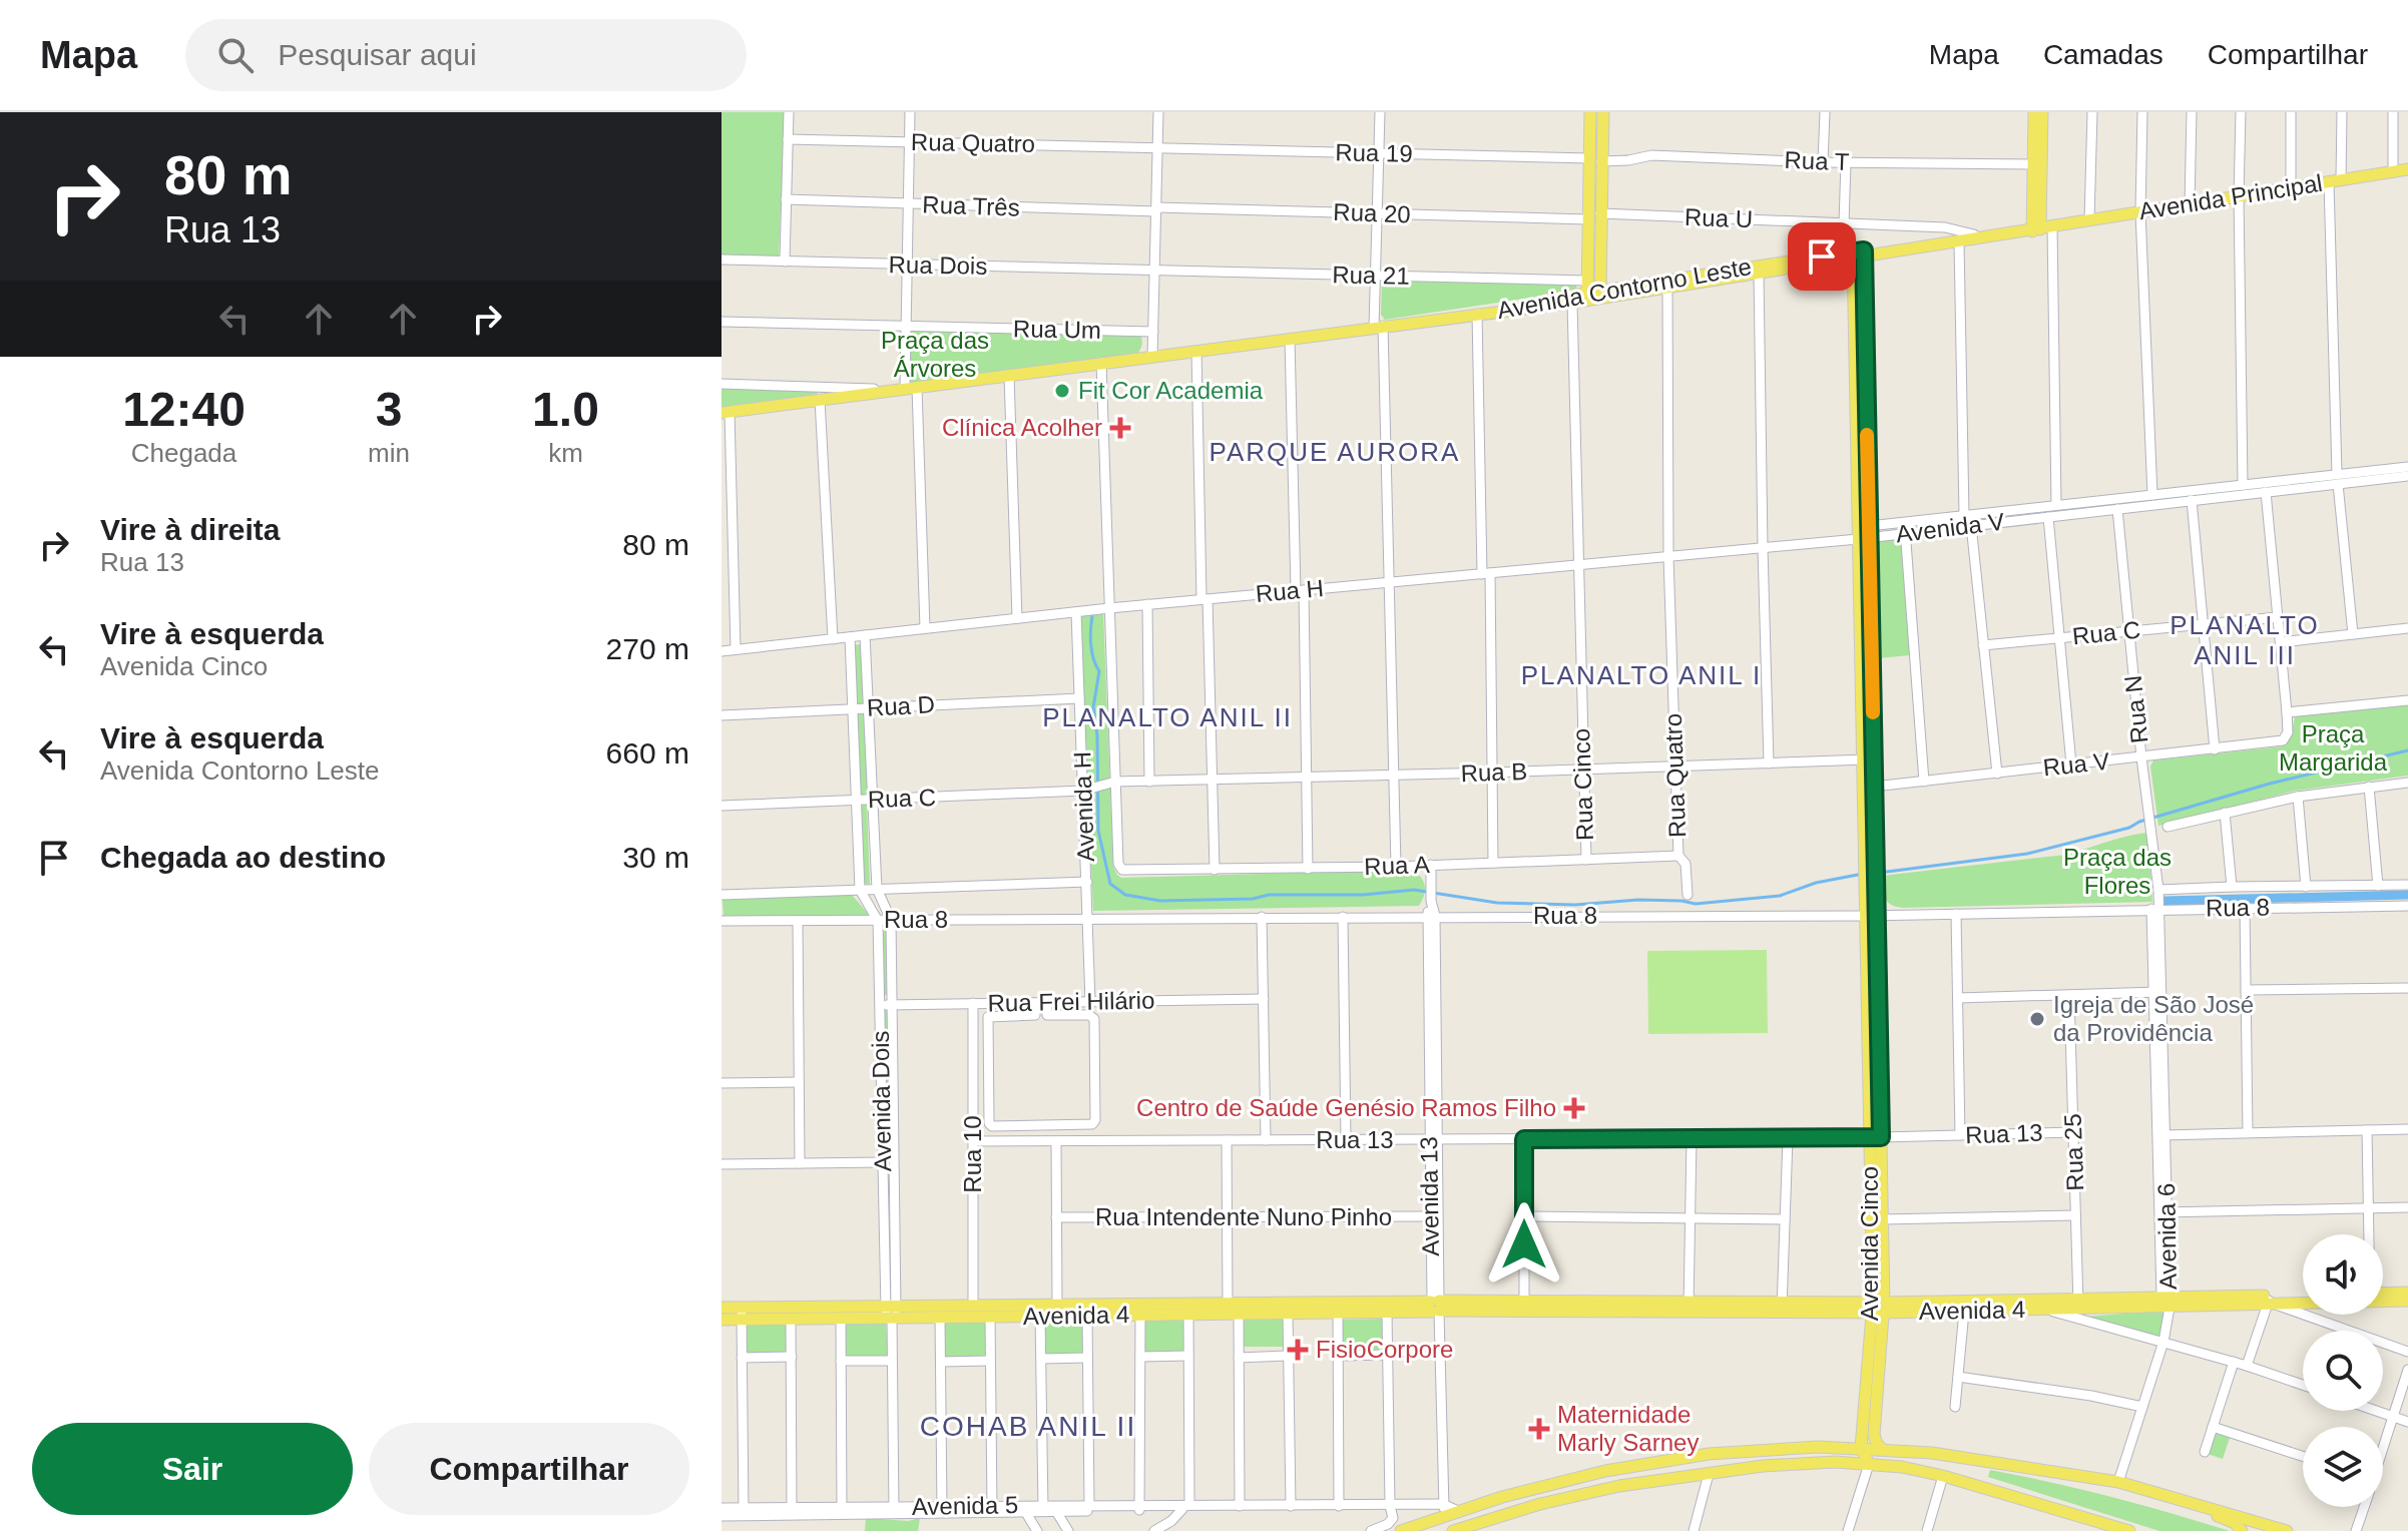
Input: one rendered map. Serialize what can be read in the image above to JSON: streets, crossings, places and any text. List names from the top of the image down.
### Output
{
  "streets": {
    "main road": [
      "Avenida Principal",
      "Avenida Contorno Leste",
      "Avenida Cinco",
      "Avenida 4"
    ],
    "street": [
      "Rua Quatro",
      "Rua 19",
      "Rua T",
      "Rua Três",
      "Rua 20",
      "Rua U",
      "Rua Dois",
      "Rua 21",
      "Rua Um",
      "Avenida V",
      "Rua H",
      "Rua C",
      "Rua D",
      "Rua N",
      "Rua V",
      "Rua B",
      "Rua Cinco",
      "Avenida H",
      "Rua A",
      "Rua 8",
      "Rua Frei Hilário",
      "Avenida Dois",
      "Rua 13",
      "Rua 25",
      "Rua 10",
      "Avenida 13",
      "Rua Intendente Nuno Pinho",
      "Avenida 6",
      "Avenida 5"
    ]
  },
  "crossings": [
    ["Rua Quatro", "Rua 19"],
    ["Rua Quatro", "Avenida Contorno Leste"],
    ["Rua Quatro", "Rua H"],
    ["Rua Quatro", "Rua B"],
    ["Rua Quatro", "Rua A"],
    ["Avenida Principal", "Avenida Contorno Leste"],
    ["Rua Três", "Rua 20"],
    ["Rua U", "Avenida Contorno Leste"],
    ["Rua Dois", "Rua 21"],
    ["Rua 21", "Avenida Contorno Leste"],
    ["Avenida Contorno Leste", "Rua Cinco"],
    ["Avenida Contorno Leste", "Avenida Cinco"],
    ["Avenida V", "Rua H"],
    ["Avenida V", "Rua N"],
    ["Avenida V", "Avenida Cinco"],
    ["Rua H", "Rua Cinco"],
    ["Rua H", "Avenida H"],
    ["Rua H", "Avenida Cinco"],
    ["Rua C", "Rua N"],
    ["Rua C", "Rua B"],
    ["Rua C", "Avenida H"],
    ["Rua C", "Rua A"],
    ["Rua D", "Avenida H"],
    ["Rua N", "Rua V"],
    ["Rua N", "Rua 8"],
    ["Rua N", "Avenida 6"],
    ["Rua V", "Avenida Cinco"],
    ["Rua B", "Rua Cinco"],
    ["Rua B", "Rua A"],
    ["Rua B", "Avenida Cinco"],
    ["Rua Cinco", "Rua A"],
    ["Avenida H", "Rua 8"],
    ["Avenida H", "Rua Frei Hilário"],
    ["Rua A", "Avenida 13"],
    ["Rua 8", "Avenida Dois"],
    ["Rua 8", "Avenida 13"],
    ["Rua 8", "Avenida 6"],
    ["Rua 8", "Avenida Cinco"],
    ["Rua Frei Hilário", "Avenida Dois"],
    ["Rua Frei Hilário", "Rua 10"],
    ["Avenida Dois", "Avenida 4"],
    ["Rua 13", "Rua 25"],
    ["Rua 13", "Rua 10"],
    ["Rua 13", "Avenida 13"],
    ["Rua 13", "Avenida Cinco"],
    ["Rua 25", "Avenida 4"],
    ["Rua 10", "Avenida 4"],
    ["Avenida 13", "Rua Intendente Nuno Pinho"],
    ["Avenida 13", "Avenida 4"],
    ["Avenida 13", "Avenida 5"],
    ["Avenida 6", "Avenida 4"],
    ["Avenida Cinco", "Avenida 4"]
  ],
  "districts": [
    "PARQUE AURORA",
    "PLANALTO ANIL III",
    "PLANALTO ANIL I",
    "PLANALTO ANIL II",
    "COHAB ANIL II"
  ],
  "parks": ["Praça das Árvores", "Praça Margarida", "Praça das Flores"],
  "places": {
    "other": ["Fit Cor Academia", "Igreja de São José da Providência"],
    "health": [
      "Clínica Acolher",
      "Centro de Saúde Genésio Ramos Filho",
      "FisioCorpore",
      "Maternidade Marly Sarney"
    ]
  },
  "page": {
    "header": "Mapa",
    "search": "Pesquisar aqui",
    "nav": ["Mapa", "Camadas", "Compartilhar"],
    "turn": ["80 m", "Rua 13"],
    "eta": [
      "12:40",
      "Chegada",
      "3",
      "min",
      "1.0",
      "km"
    ],
    "list": [
      {
        "name": "Vire à direita",
        "note": "Rua 13",
        "value": "80 m"
      },
      {
        "name": "Vire à esquerda",
        "note": "Avenida Cinco",
        "value": "270 m"
      },
      {
        "name": "Vire à esquerda",
        "note": "Avenida Contorno Leste",
        "value": "660 m"
      },
      {
        "name": "Chegada ao destino",
        "value": "30 m"
      }
    ],
    "buttons": ["Sair", "Compartilhar"]
  }
}
